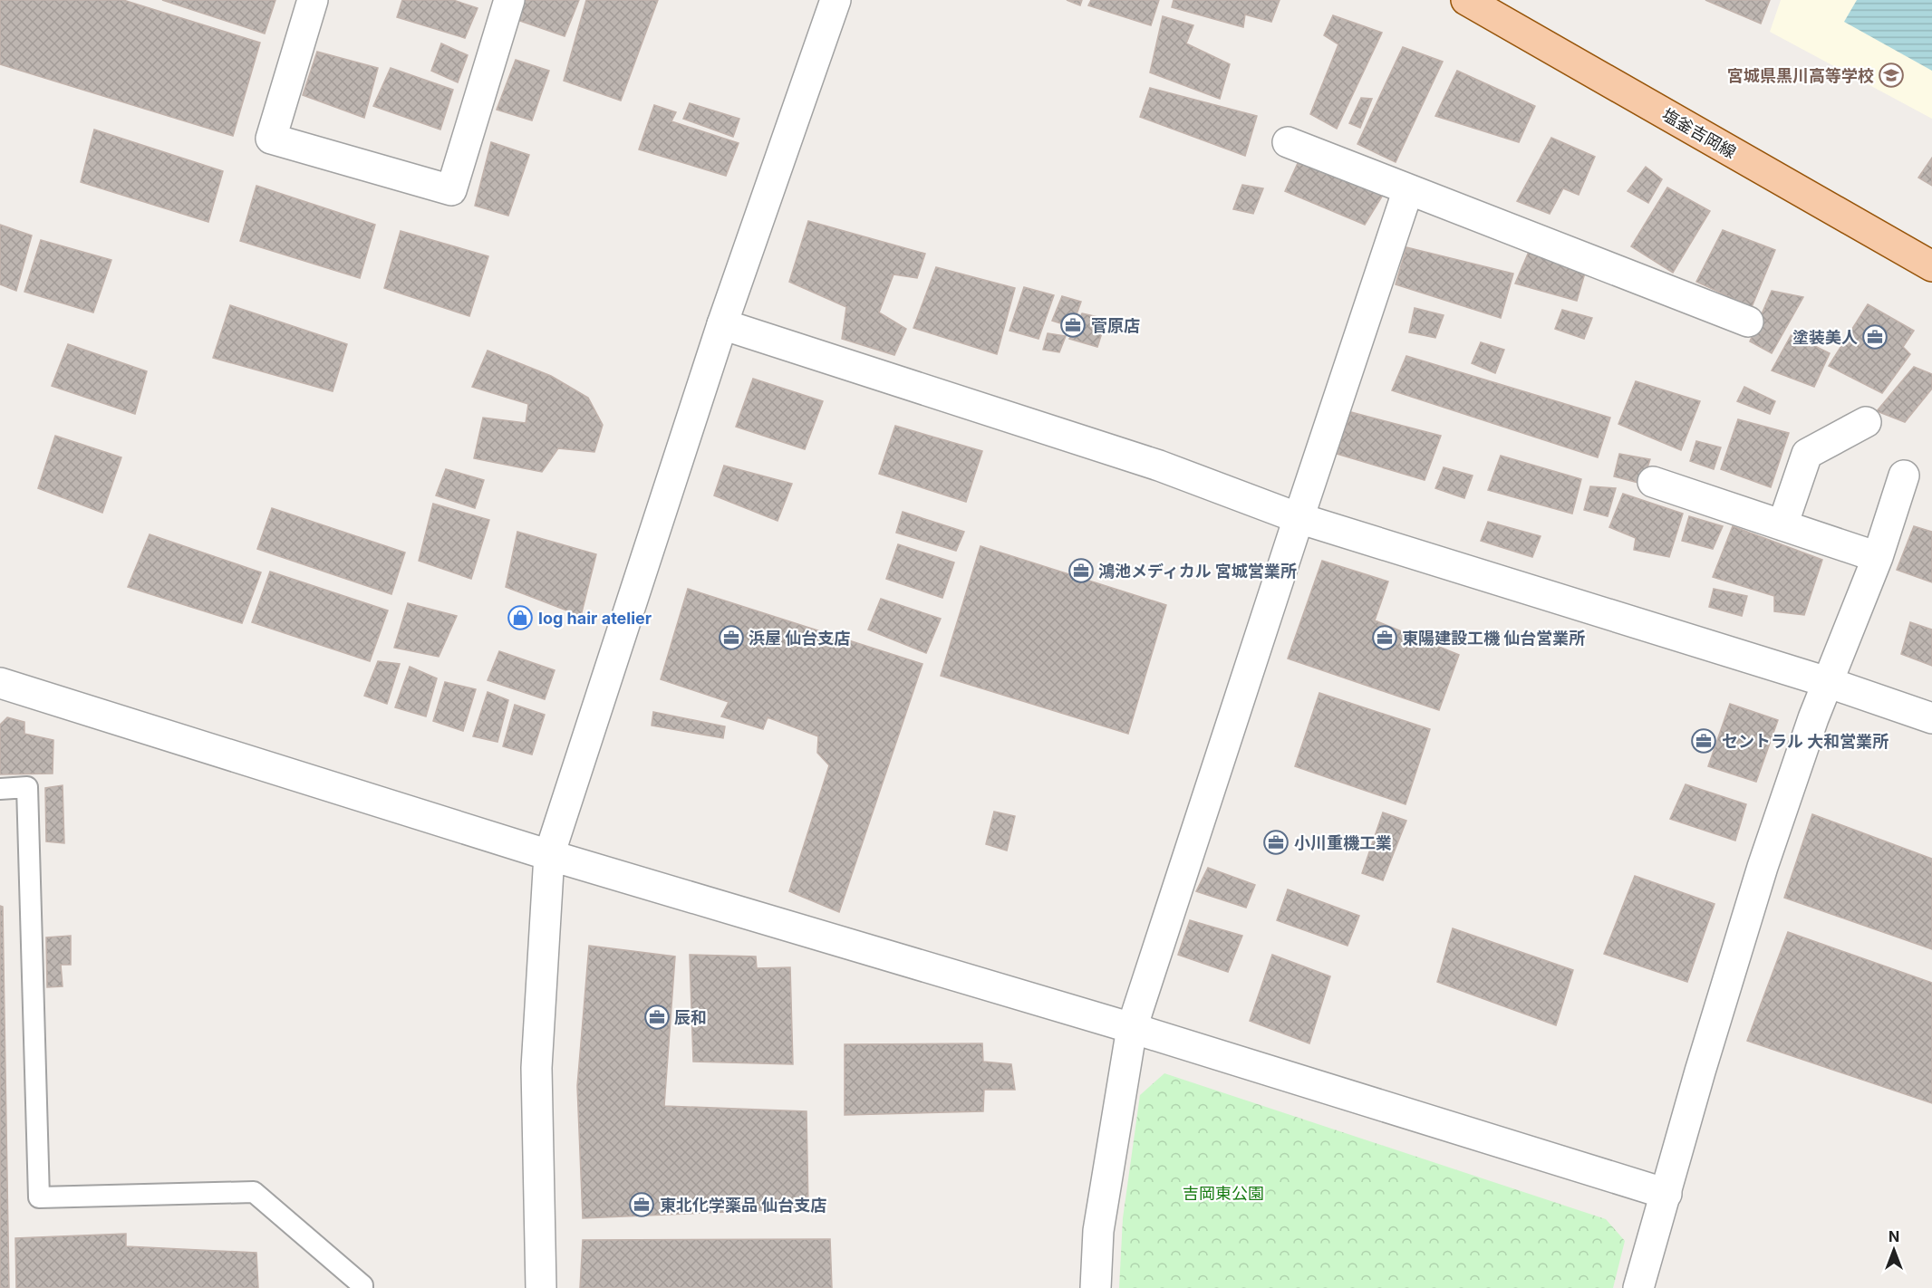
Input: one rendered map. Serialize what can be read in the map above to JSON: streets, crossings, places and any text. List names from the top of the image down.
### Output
{
  "streets": {
    "main road": ["塩釜吉岡線"]
  },
  "parks": ["吉岡東公園"],
  "places": {
    "school or university": ["宮城県黒川高等学校"],
    "office": [
      "菅原店",
      "塗装美人",
      "鴻池メディカル 宮城営業所",
      "浜屋 仙台支店",
      "東陽建設工機 仙台営業所",
      "セントラル 大和営業所",
      "小川重機工業",
      "辰和",
      "東北化学薬品 仙台支店"
    ],
    "shop": ["log hair atelier"]
  },
  "north": "top"
}
